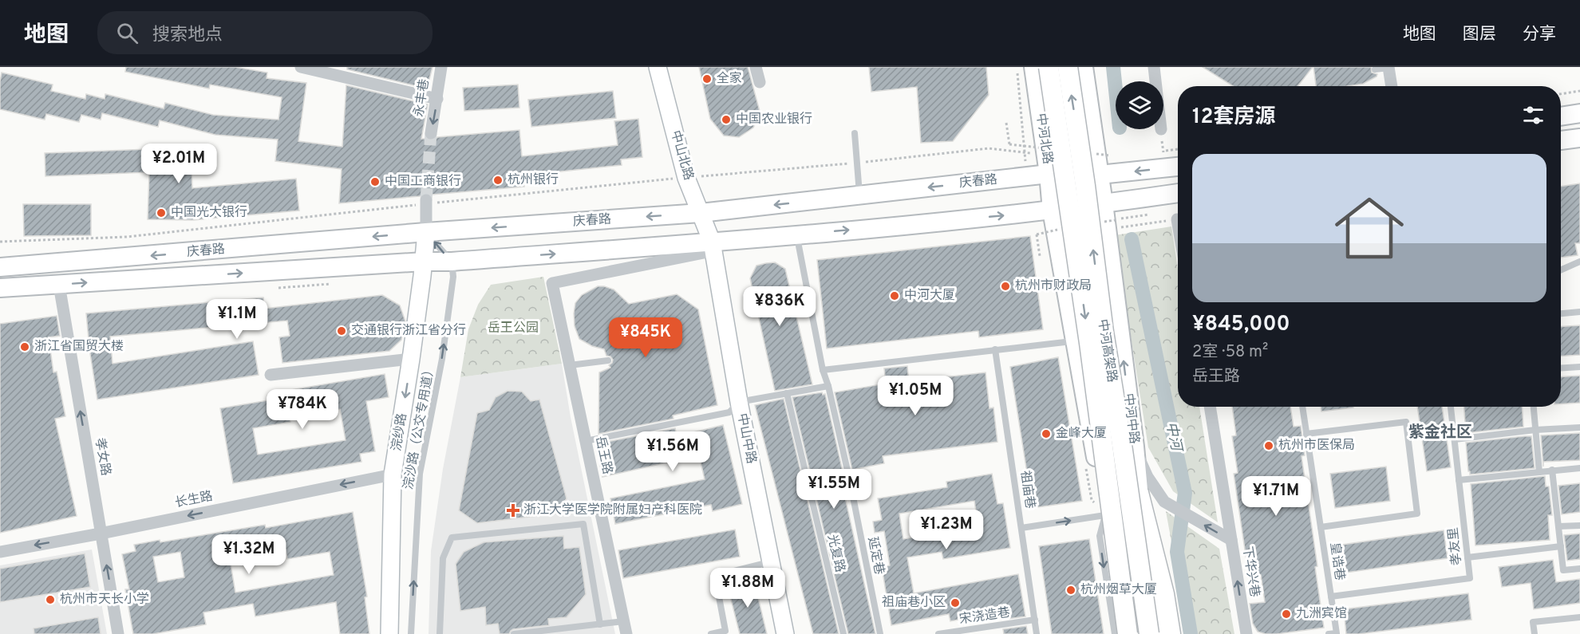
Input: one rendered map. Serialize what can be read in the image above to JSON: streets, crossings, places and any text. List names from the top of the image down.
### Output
{
  "streets": {
    "highway": ["中河高架路"],
    "main road": [
      "中河北路",
      "中山北路",
      "庆春路",
      "中河中路",
      "浣纱路",
      "中山中路"
    ],
    "street": [
      "永丰巷",
      "岳王路",
      "孝女路",
      "长生路",
      "下华兴巷"
    ],
    "lane": [
      "浣沙路（公交专用道）",
      "祖庙巷",
      "孝友里",
      "光复路",
      "延定巷",
      "皇诰巷",
      "宋浇造巷"
    ]
  },
  "crossings": [
    ["中河北路", "庆春路"],
    ["中山北路", "庆春路"],
    ["中山北路", "中山中路"],
    ["中山北路", "岳王路"],
    ["庆春路", "中河中路"],
    ["庆春路", "浣沙路（公交专用道）"],
    ["庆春路", "浣纱路"],
    ["庆春路", "中山中路"],
    ["庆春路", "岳王路"],
    ["庆春路", "孝女路"],
    ["庆春路", "延定巷"],
    ["浣纱路", "长生路"],
    ["中山中路", "岳王路"],
    ["孝女路", "长生路"],
    ["祖庙巷", "宋浇造巷"],
    ["孝友里", "皇诰巷"]
  ],
  "one_way": [
    "永丰巷",
    "浣沙路（公交专用道）",
    "孝女路",
    "长生路",
    "下华兴巷"
  ],
  "districts": ["紫金社区"],
  "water": ["中河"],
  "parks": ["岳王公园"],
  "places": {
    "other": [
      "全家",
      "中国农业银行",
      "杭州银行",
      "中国工商银行",
      "中国光大银行",
      "杭州市财政局",
      "中河大厦",
      "交通银行浙江省分行",
      "浙江省国贸大楼",
      "金峰大厦",
      "杭州市医保局",
      "杭州烟草大厦",
      "杭州市天长小学",
      "祖庙巷小区",
      "九洲宾馆"
    ],
    "health": ["浙江大学医学院附属妇产科医院"]
  },
  "page": {
    "header": "地图",
    "search": "搜索地点",
    "nav": ["地图", "图层", "分享"],
    "heading": "12套房源",
    "price": [
      "¥2.01M",
      "¥836K",
      "¥1.1M",
      "¥845K",
      "¥1.05M",
      "¥784K",
      "¥1.56M",
      "¥1.55M",
      "¥1.71M",
      "¥1.23M",
      "¥1.32M",
      "¥1.88M"
    ],
    "list": [
      {
        "name": "¥845,000",
        "note": "2室 · 58 m² · 岳王路"
      }
    ]
  }
}
